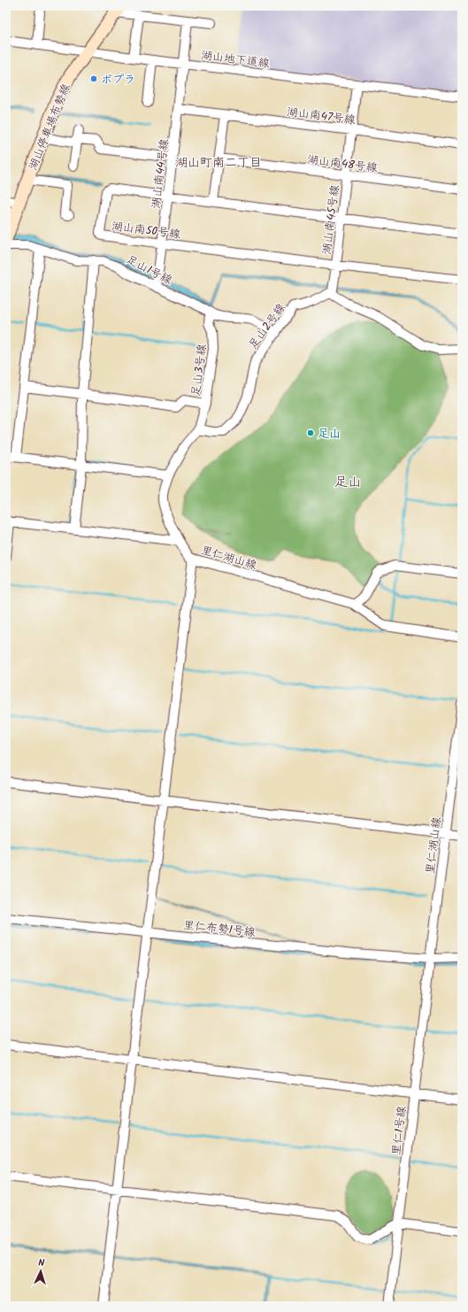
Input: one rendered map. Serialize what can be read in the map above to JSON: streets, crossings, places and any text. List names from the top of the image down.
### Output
{
  "streets": {
    "main road": ["湖山停車場布勢線"],
    "street": [
      "湖山地下道線",
      "湖山南47号線",
      "湖山南48号線",
      "湖山南44号線",
      "湖山南45号線",
      "湖山南50号線",
      "足山1号線",
      "足山2号線",
      "足山3号線",
      "里仁湖山線",
      "里仁布勢1号線",
      "里仁1号線"
    ]
  },
  "crossings": [
    ["湖山地下道線", "湖山停車場布勢線"],
    ["湖山地下道線", "湖山南44号線"],
    ["湖山地下道線", "湖山南45号線"],
    ["湖山南47号線", "湖山南44号線"],
    ["湖山南47号線", "湖山南45号線"],
    ["湖山南48号線", "湖山南45号線"],
    ["湖山南44号線", "湖山南50号線"],
    ["湖山南44号線", "足山1号線"],
    ["湖山南45号線", "湖山南50号線"],
    ["湖山南45号線", "足山2号線"],
    ["足山1号線", "足山2号線"],
    ["足山1号線", "足山3号線"],
    ["足山2号線", "足山3号線"],
    ["里仁湖山線", "里仁布勢1号線"],
    ["里仁湖山線", "里仁1号線"],
    ["里仁布勢1号線", "里仁1号線"]
  ],
  "districts": ["湖山町南二丁目", "足山"],
  "places": ["ポプラ", "足山"],
  "north": "top"
}
